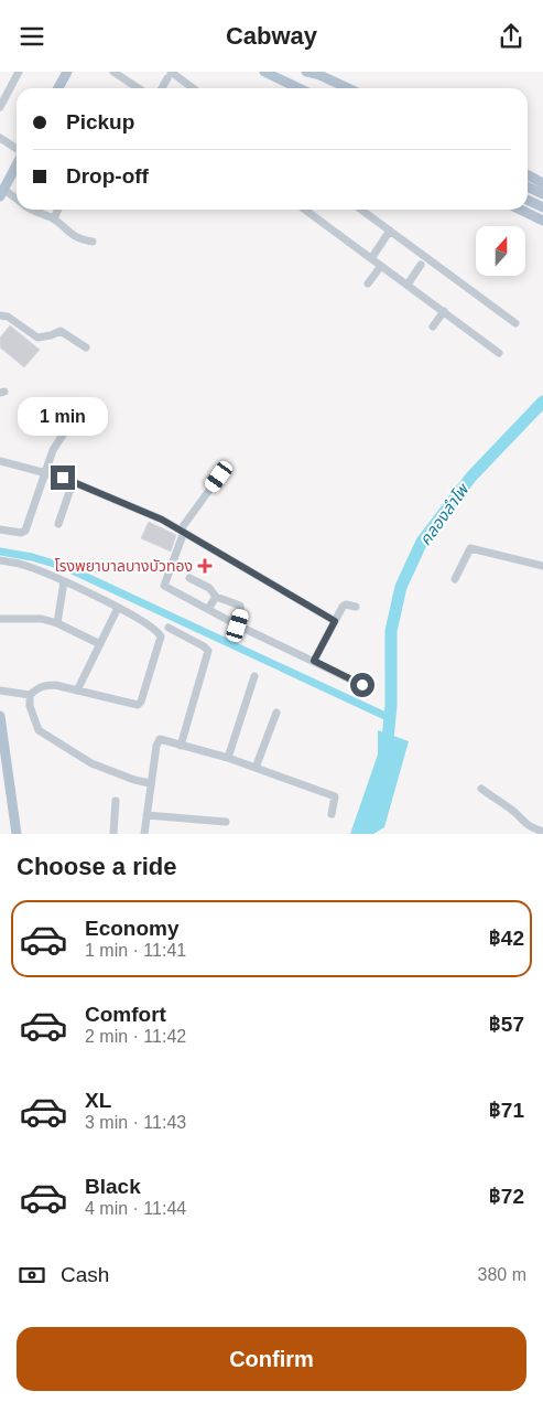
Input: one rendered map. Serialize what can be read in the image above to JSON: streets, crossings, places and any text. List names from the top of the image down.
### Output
{
  "water": ["คลองลำโพ"],
  "places": {
    "health": ["โรงพยาบาลบางบัวทอง"]
  },
  "north": "top",
  "page": {
    "header": "Cabway",
    "banner": ["Pickup", "Drop-off"],
    "bubble": "1 min",
    "heading": "Choose a ride",
    "list": [
      {
        "name": "Economy",
        "note": "1 min · 11:41",
        "value": "฿42"
      },
      {
        "name": "Comfort",
        "note": "2 min · 11:42",
        "value": "฿57"
      },
      {
        "name": "XL",
        "note": "3 min · 11:43",
        "value": "฿71"
      },
      {
        "name": "Black",
        "note": "4 min · 11:44",
        "value": "฿72"
      }
    ],
    "pay": ["Cash", "380 m"],
    "buttons": "Confirm"
  }
}
